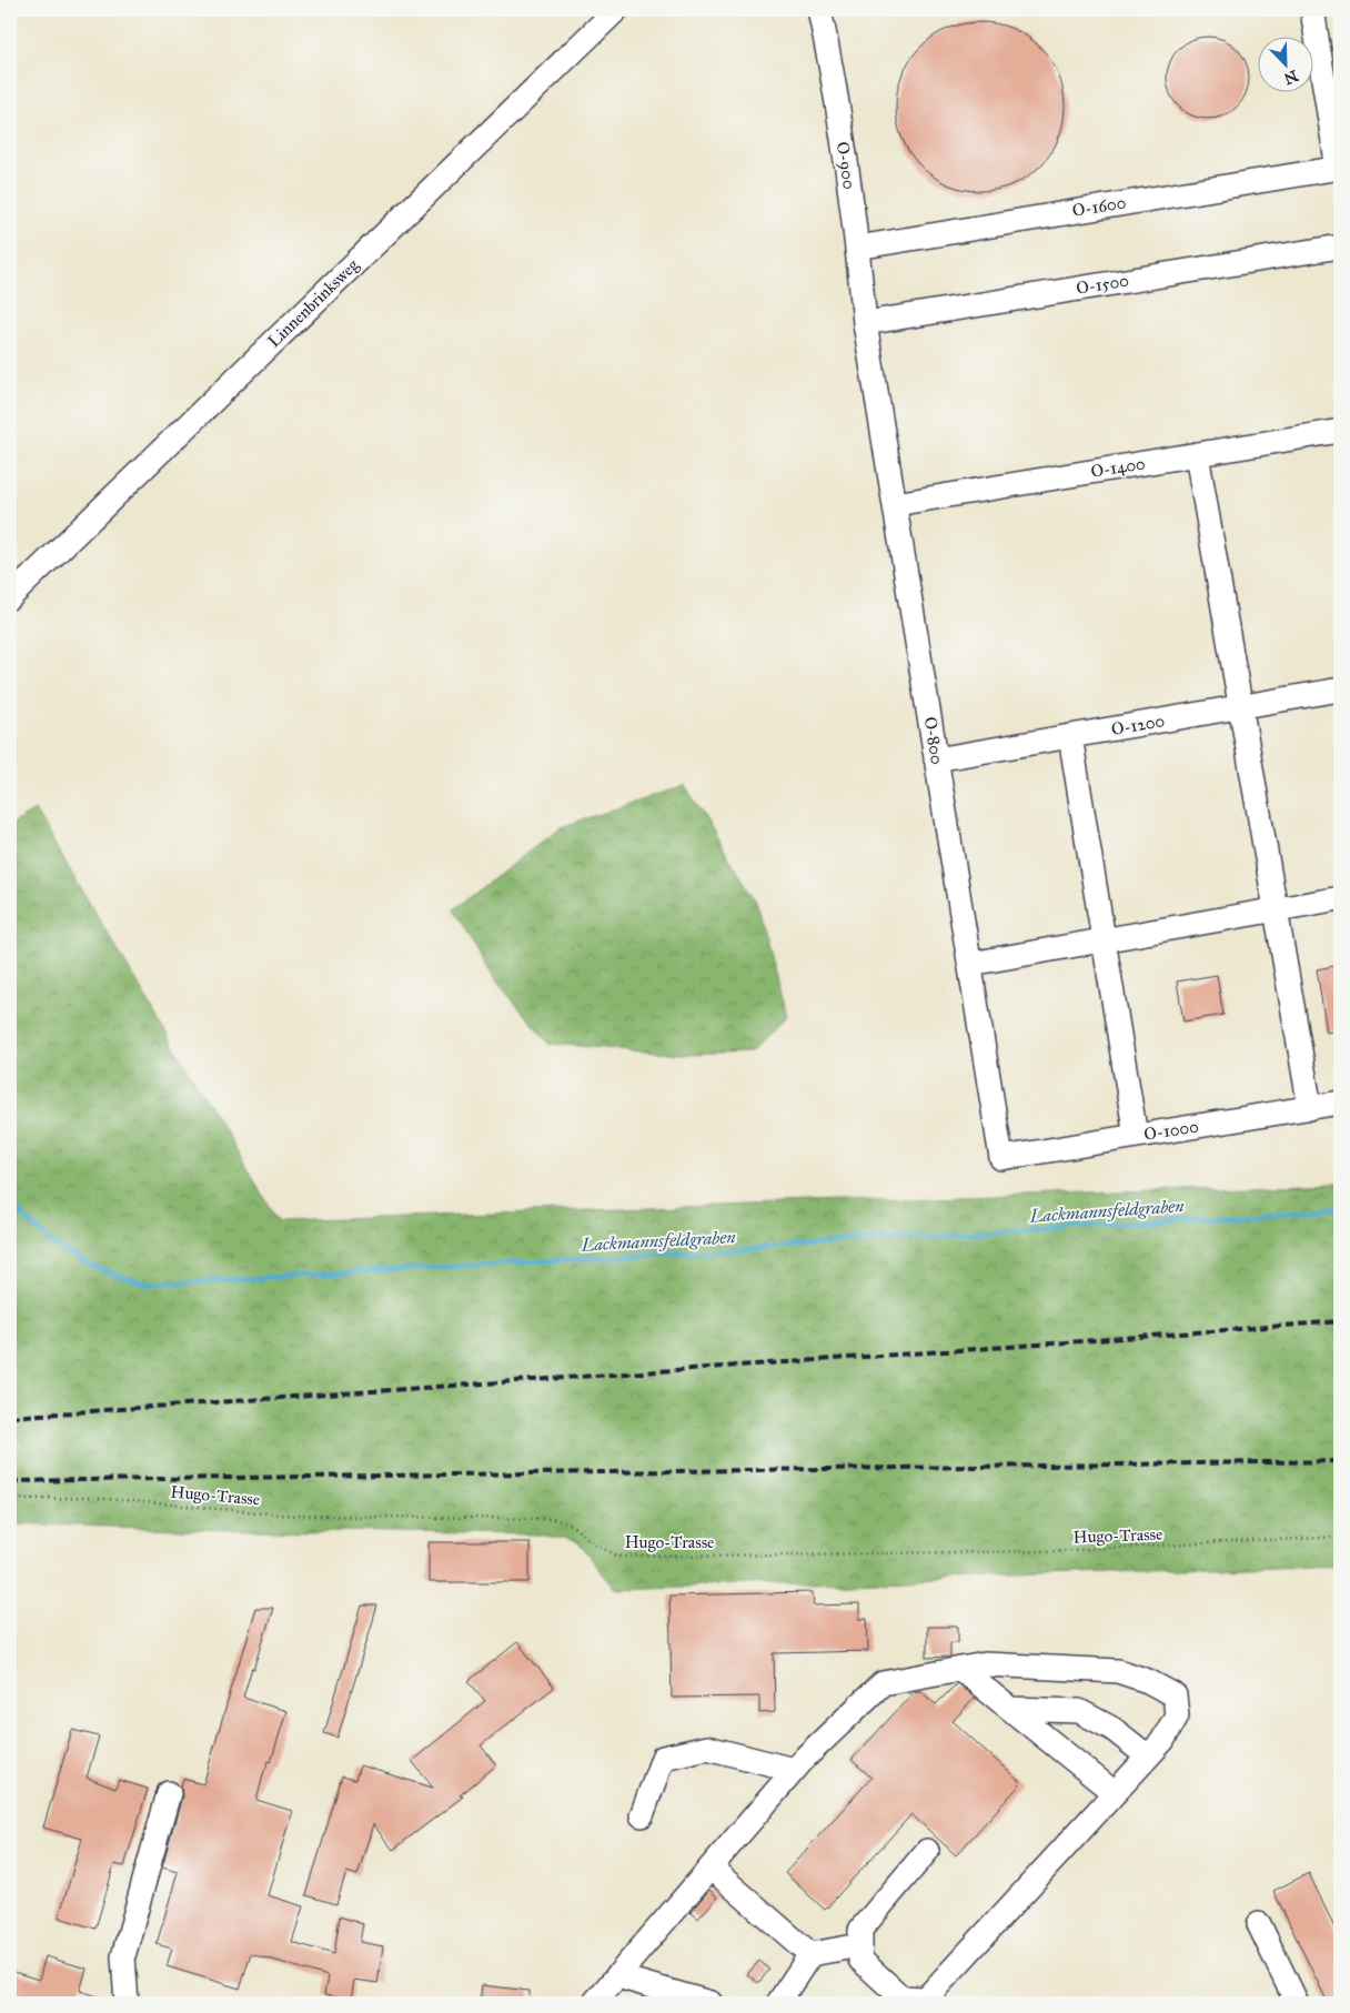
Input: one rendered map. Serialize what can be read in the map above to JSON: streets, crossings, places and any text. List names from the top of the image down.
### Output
{
  "streets": {
    "street": [
      "O-900",
      "O-1600",
      "O-1500",
      "Linnenbrinksweg",
      "O-1400",
      "O-1200",
      "O-800",
      "O-1000"
    ],
    "path": ["Hugo-Trasse"]
  },
  "crossings": [
    ["O-900", "O-1600"],
    ["O-900", "O-1500"],
    ["O-900", "O-800"],
    ["O-1500", "O-800"],
    ["O-1400", "O-800"],
    ["O-1200", "O-800"],
    ["O-800", "O-1000"]
  ],
  "water": ["Lackmannsfeldgraben"],
  "north": "bottom right"
}
